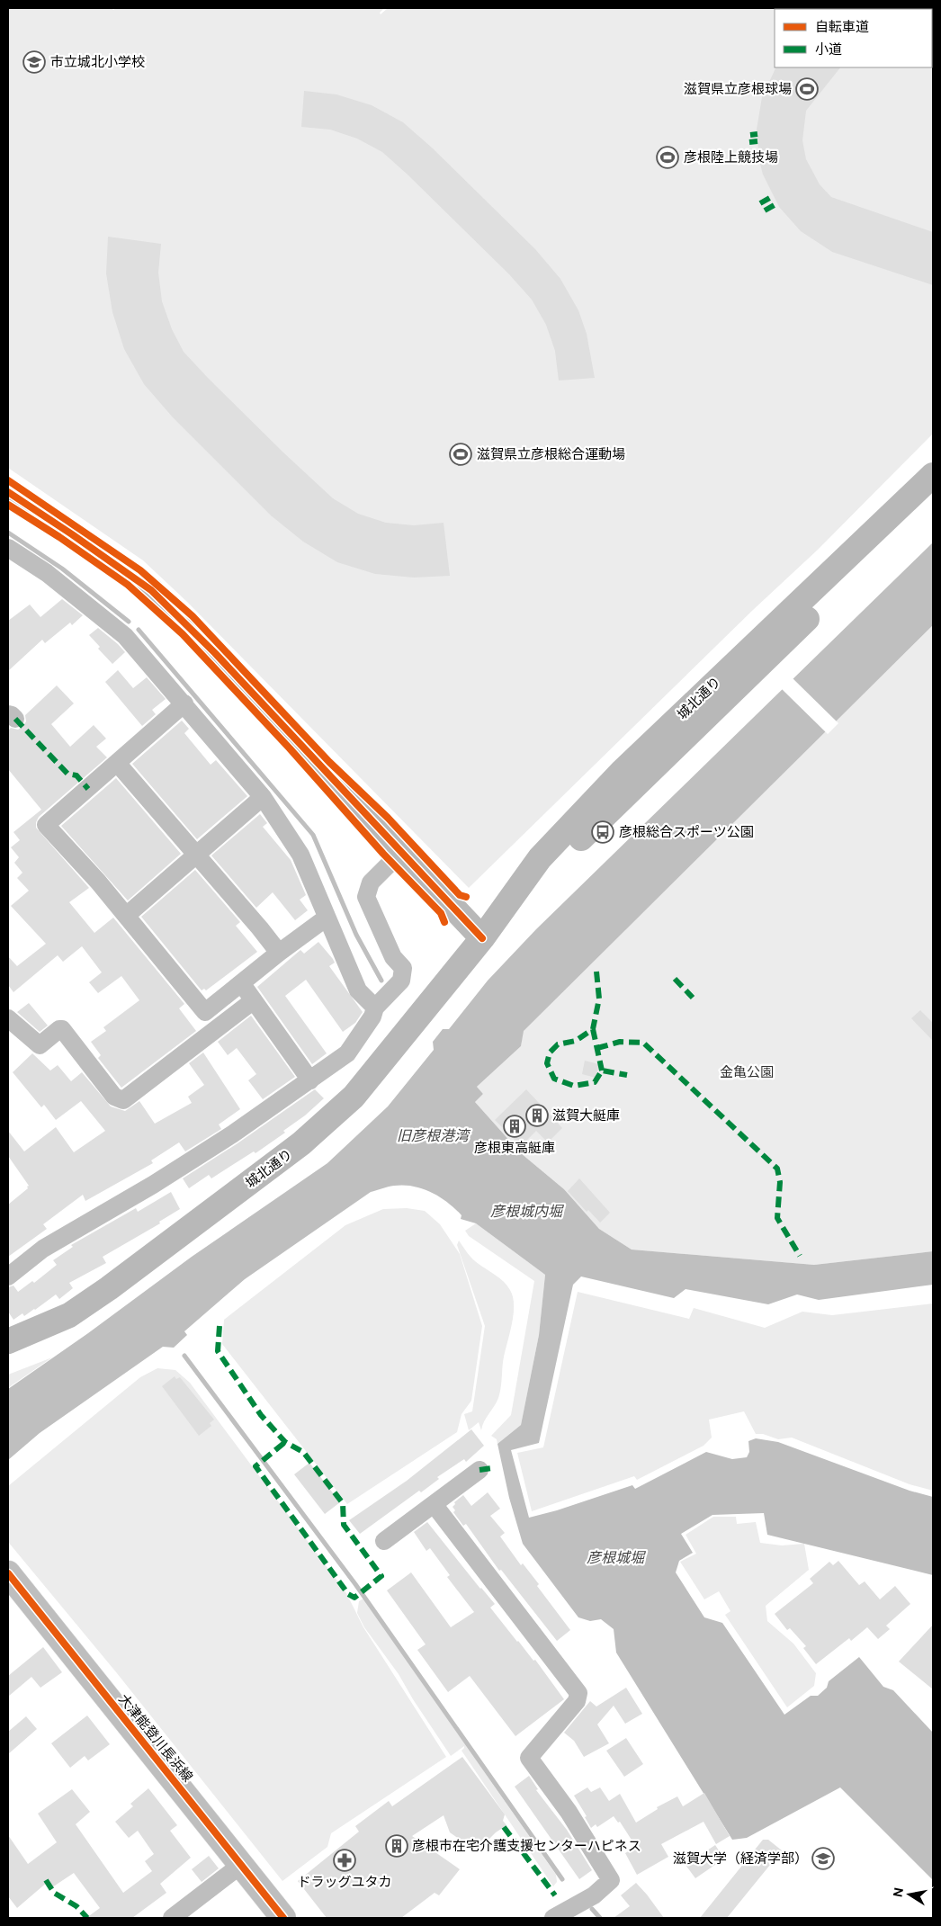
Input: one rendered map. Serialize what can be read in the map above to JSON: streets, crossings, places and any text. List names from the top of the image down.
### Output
{
  "streets": {
    "main road": ["城北通り", "大津能登川長浜線"]
  },
  "water": ["旧彦根港湾", "彦根城内堀", "彦根城堀"],
  "parks": ["金亀公園"],
  "places": {
    "school or university": ["市立城北小学校", "滋賀大学（経済学部）"],
    "sports": ["滋賀県立彦根球場", "彦根陸上競技場", "滋賀県立彦根総合運動場"],
    "bus stop": ["彦根総合スポーツ公園"],
    "building": ["滋賀大艇庫", "彦根東高艇庫", "彦根市在宅介護支援センターハピネス"],
    "pharmacy": ["ドラッグユタカ"]
  },
  "legend": ["自転車道", "小道"],
  "north": "left"
}
